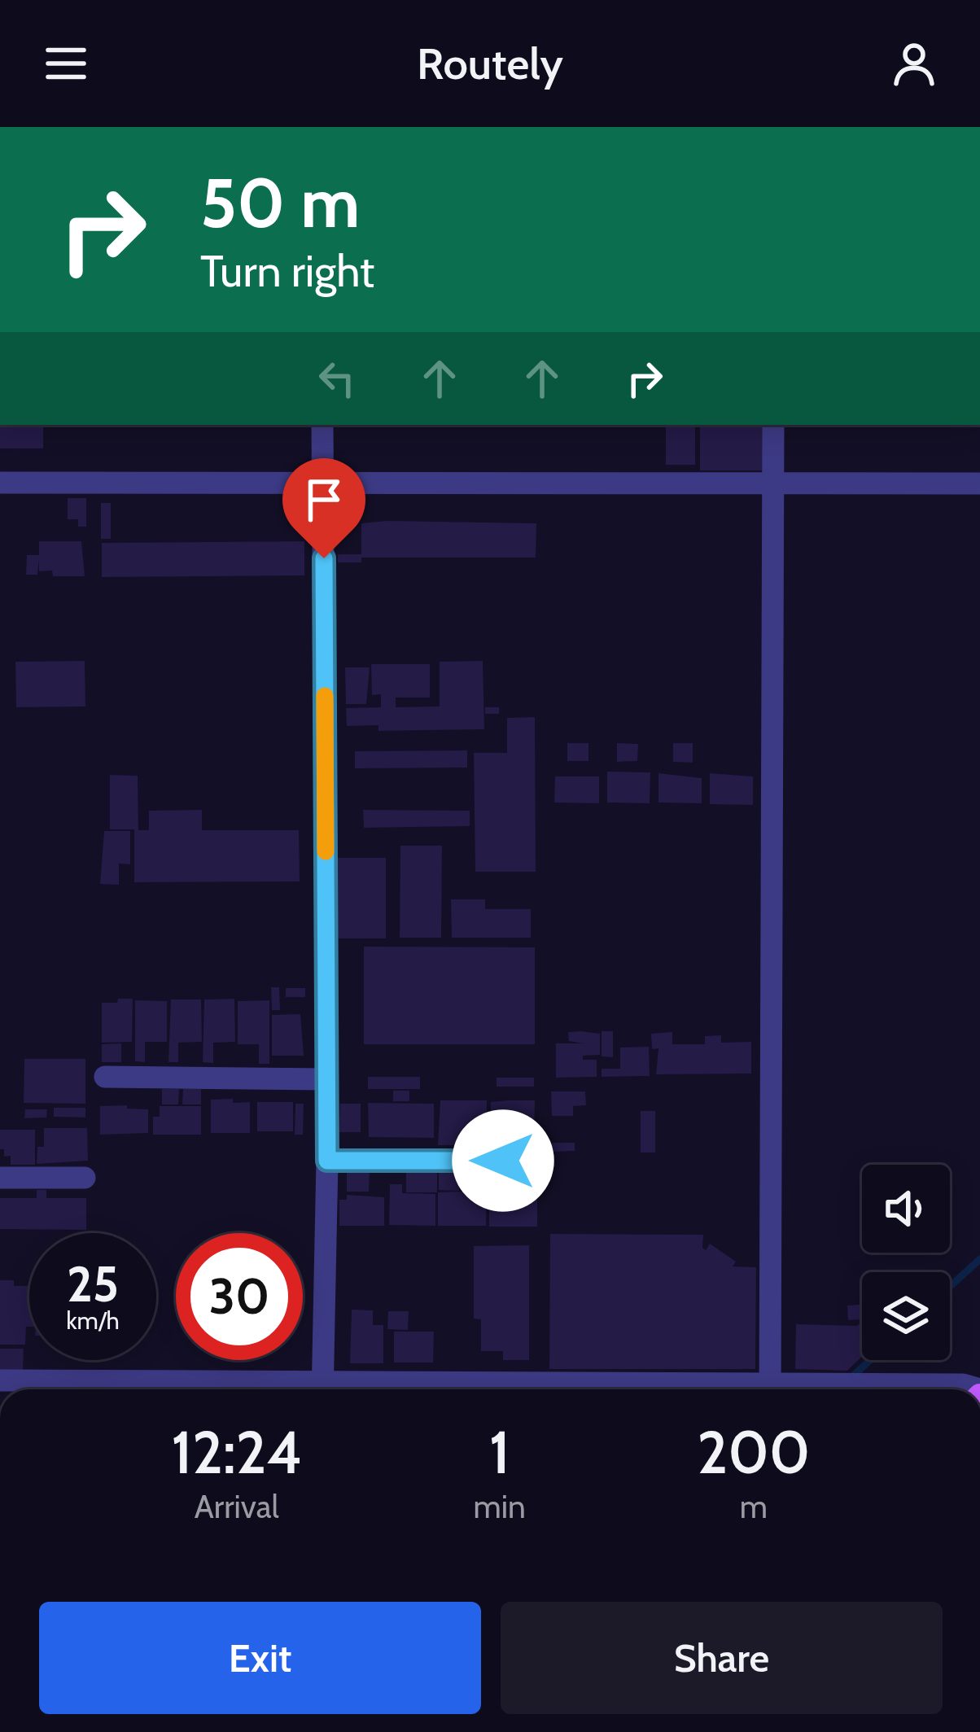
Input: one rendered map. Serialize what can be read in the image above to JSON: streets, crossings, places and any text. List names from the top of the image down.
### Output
{
  "page": {
    "header": "Routely",
    "turn": ["50 m", "Turn right"],
    "speed": "25 km/h",
    "limit": "30",
    "eta": [
      "12:24",
      "Arrival",
      "1",
      "min",
      "200",
      "m"
    ],
    "buttons": ["Exit", "Share"]
  }
}
